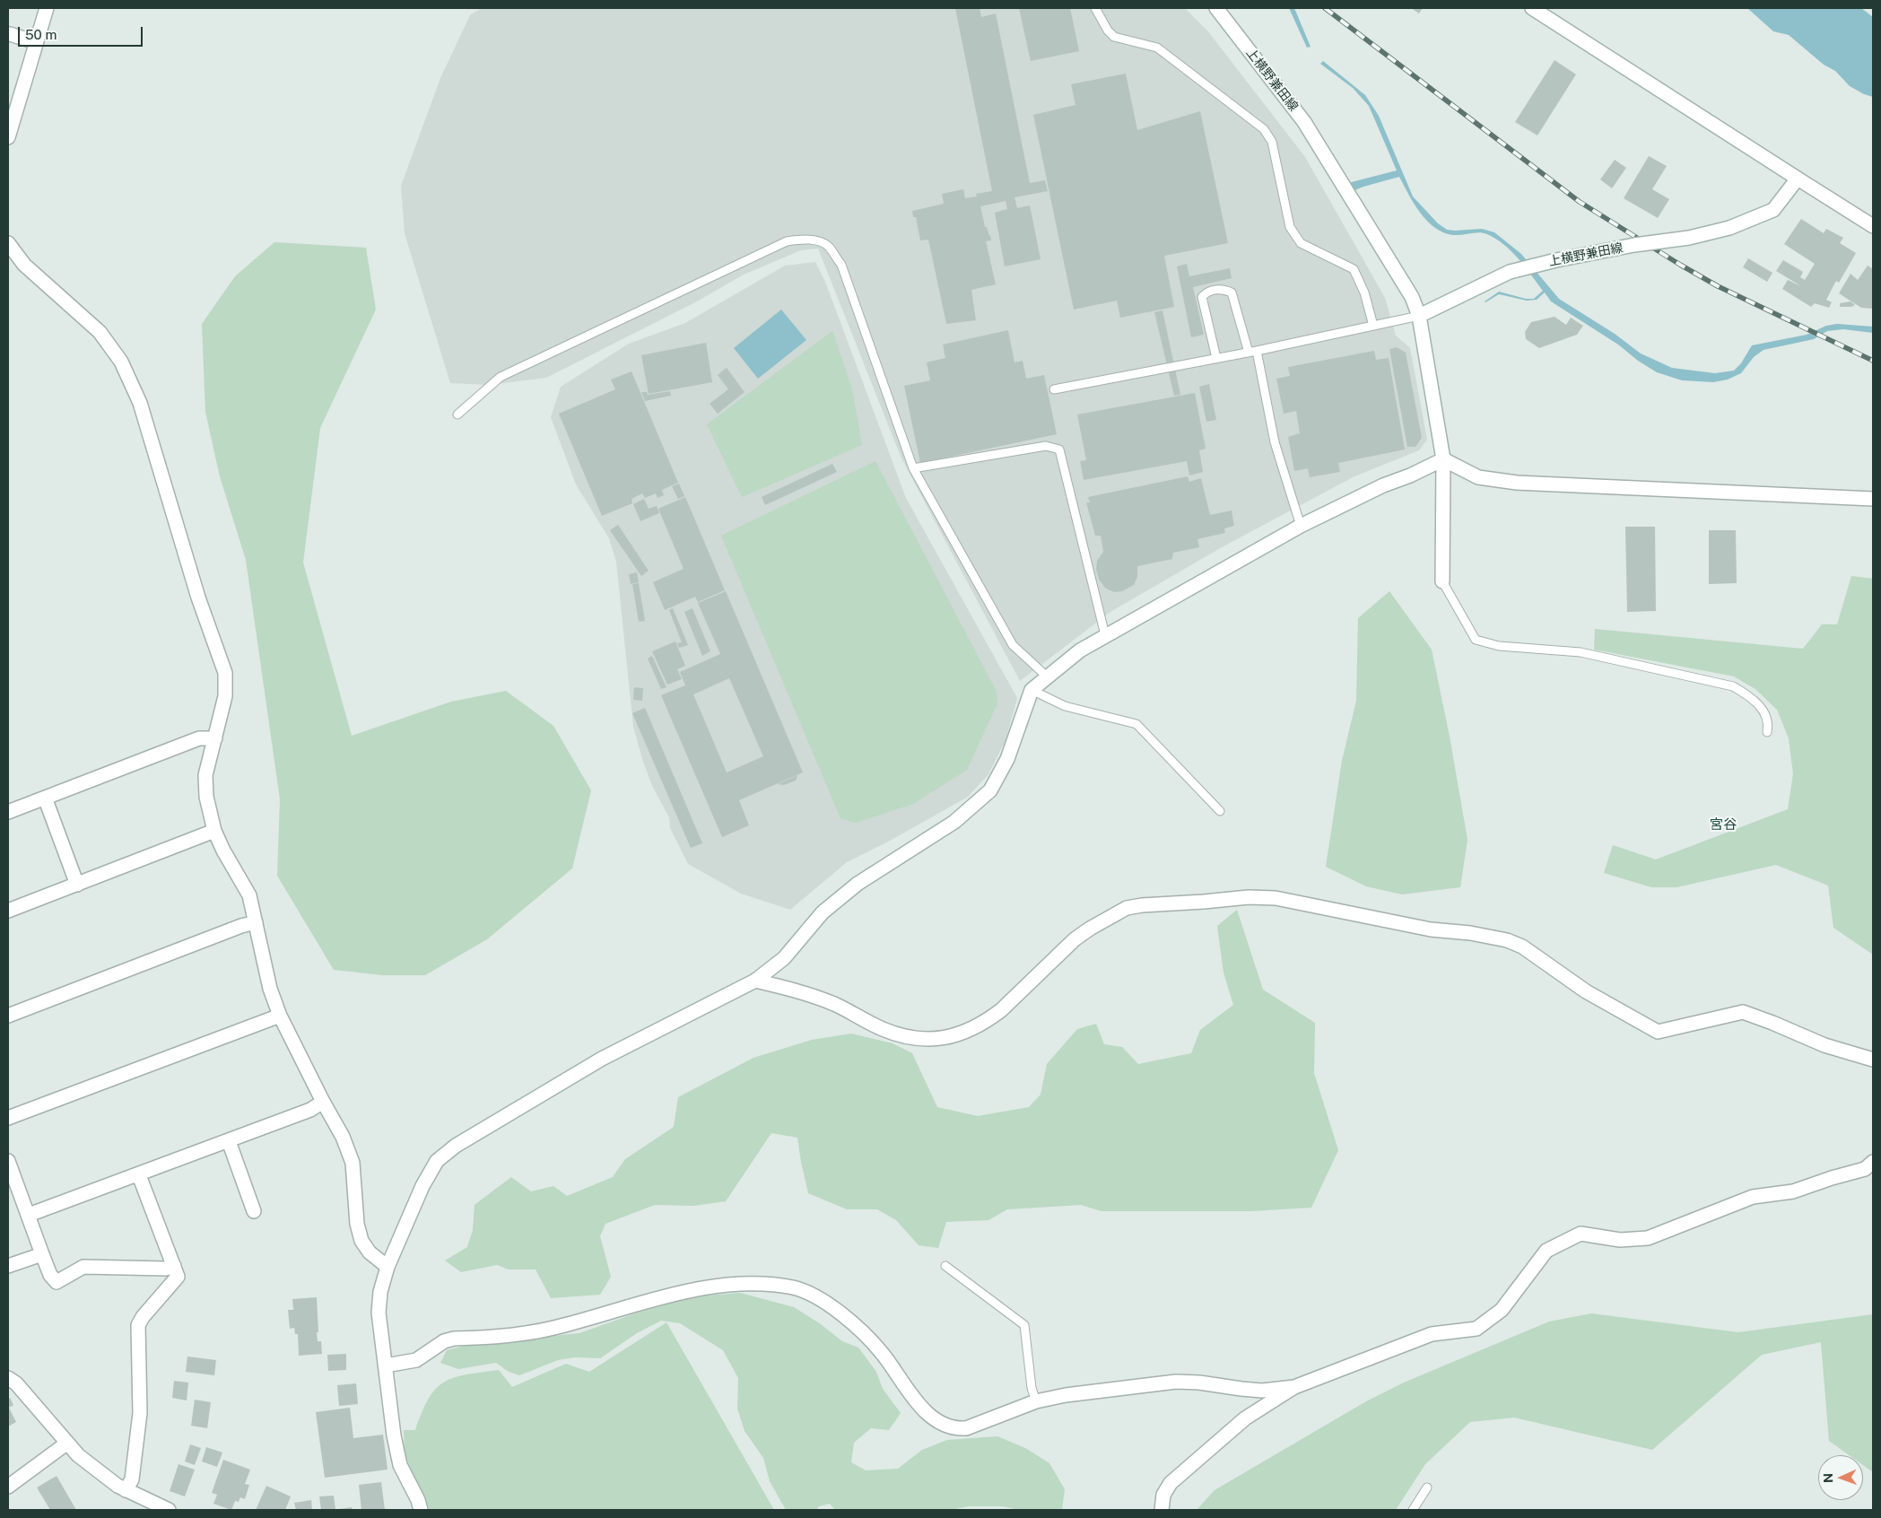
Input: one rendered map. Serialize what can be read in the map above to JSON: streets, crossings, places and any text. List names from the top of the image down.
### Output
{
  "streets": {
    "street": ["上横野兼田線"]
  },
  "districts": ["宮谷"],
  "scale_bar": "50 m",
  "north": "left"
}
